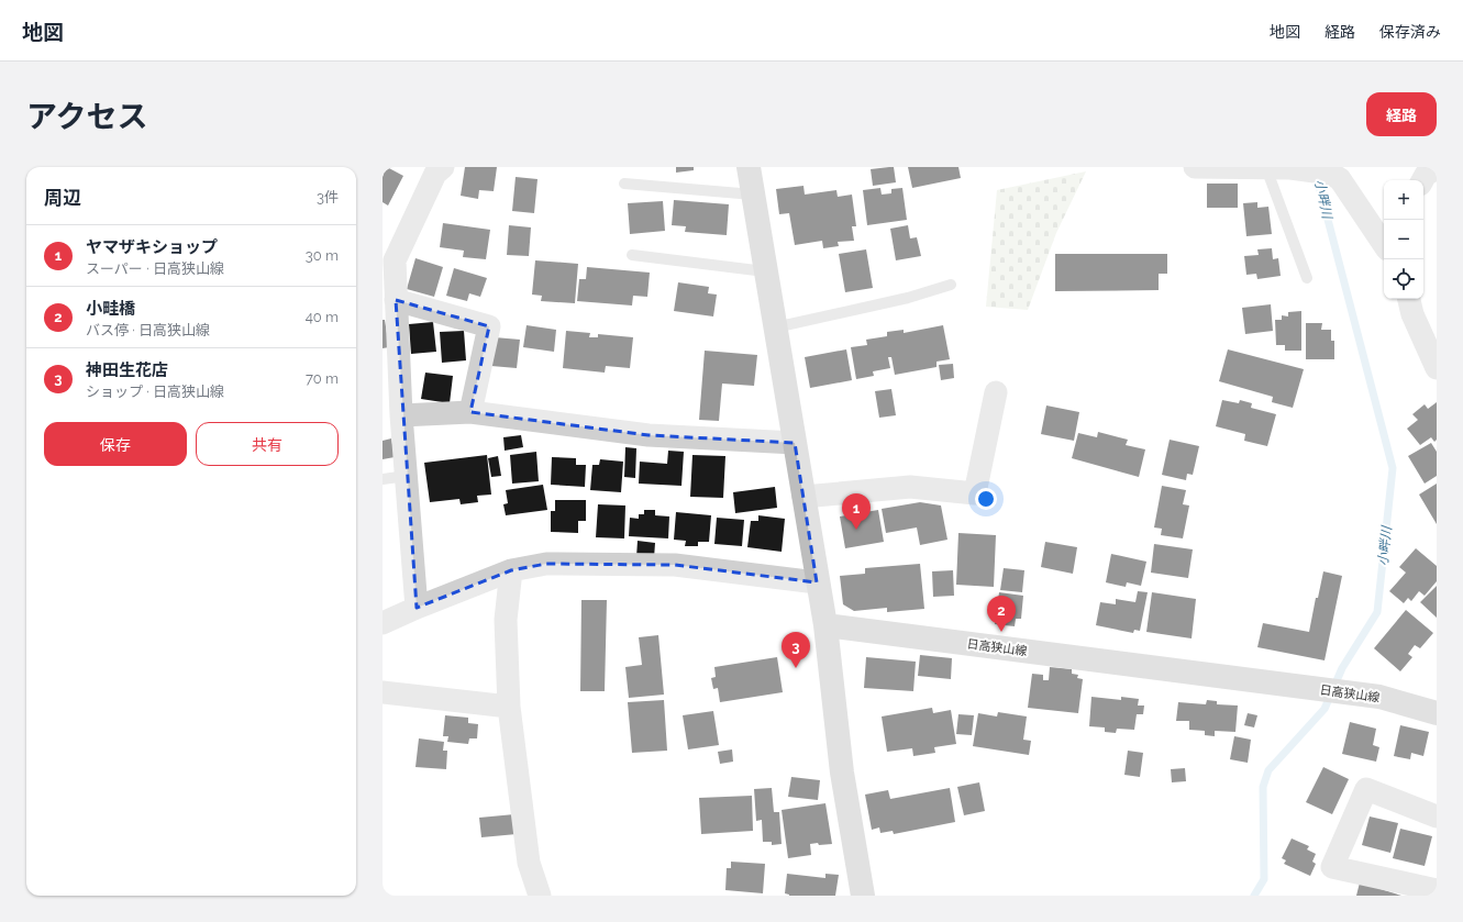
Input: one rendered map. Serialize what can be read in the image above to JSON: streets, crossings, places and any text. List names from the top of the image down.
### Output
{
  "streets": {
    "main road": ["日高狭山線"]
  },
  "water": ["小畔川"],
  "page": {
    "header": "地図",
    "nav": ["地図", "経路", "保存済み"],
    "title": "アクセス",
    "buttons": [
      "経路",
      ["保存", "共有"]
    ],
    "heading": ["周辺", "3件"],
    "map_buttons": ["+", "−"],
    "list": [
      {
        "mark": "1",
        "name": "ヤマザキショップ",
        "note": "スーパー · 日高狭山線",
        "value": "30 m"
      },
      {
        "mark": "2",
        "name": "小畦橋",
        "note": "バス停 · 日高狭山線",
        "value": "40 m"
      },
      {
        "mark": "3",
        "name": "神田生花店",
        "note": "ショップ · 日高狭山線",
        "value": "70 m"
      }
    ],
    "pins": ["1", "2", "3"]
  }
}
